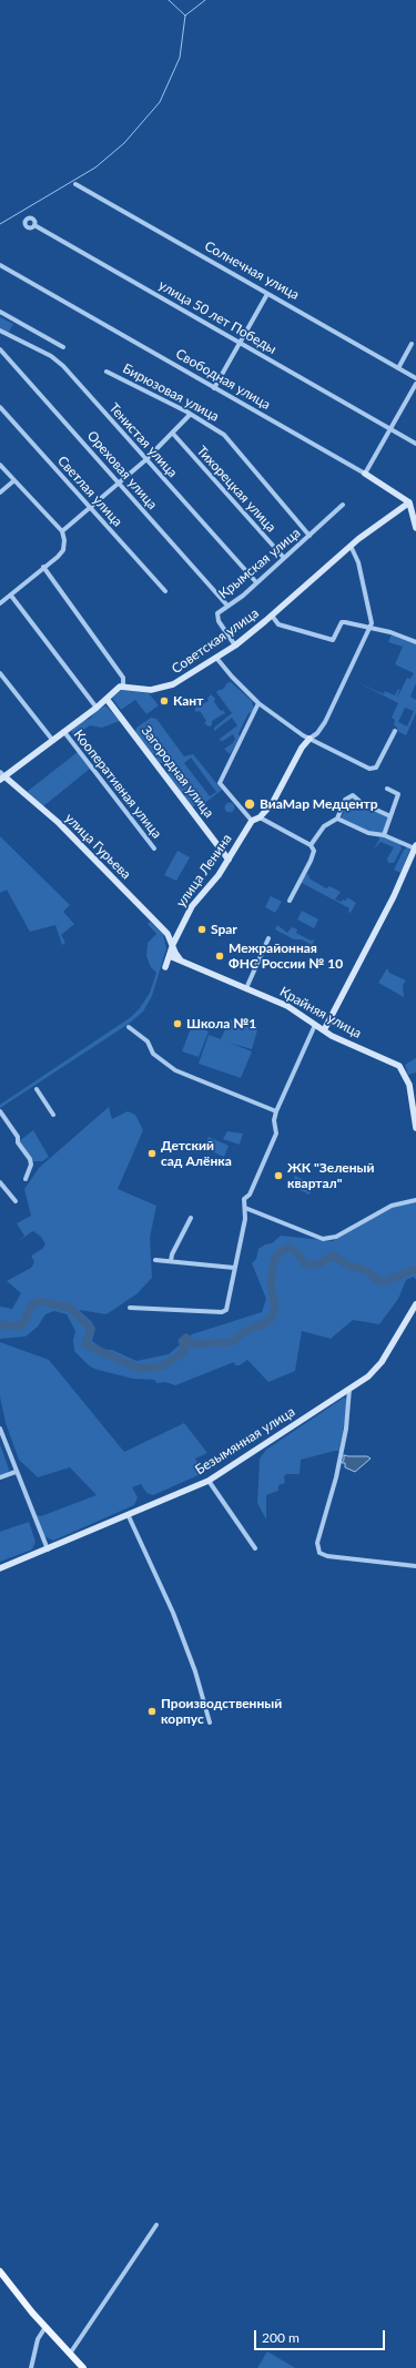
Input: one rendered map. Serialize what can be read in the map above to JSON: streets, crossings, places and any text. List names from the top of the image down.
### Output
{
  "streets": {
    "main road": [
      "Свободная улица",
      "Советская улица",
      "Загородная улица",
      "улица Гурьева",
      "улица Ленина",
      "Крайняя улица",
      "Безымянная улица"
    ],
    "street": [
      "Солнечная улица",
      "улица 50 лет Победы",
      "Бирюзовая улица",
      "Тенистая улица",
      "Ореховая улица",
      "Тихорецкая улица",
      "Светлая улица",
      "Крымская улица",
      "Кооперативная улица"
    ]
  },
  "crossings": [
    ["Свободная улица", "Советская улица"],
    ["Бирюзовая улица", "Крымская улица"],
    ["Тенистая улица", "Крымская улица"],
    ["Ореховая улица", "Крымская улица"],
    ["Тихорецкая улица", "Крымская улица"],
    ["Крымская улица", "Советская улица"],
    ["Загородная улица", "улица Ленина"],
    ["улица Гурьева", "улица Ленина"],
    ["улица Гурьева", "Крайняя улица"],
    ["улица Ленина", "Крайняя улица"]
  ],
  "places": [
    "Кант",
    "ВиаМар Медцентр",
    "Spar",
    "Межрайонная ФНС России № 10",
    "Школа №1",
    "Детский сад Алёнка",
    "ЖК \"Зеленый квартал\"",
    "Производственный корпус"
  ],
  "scale_bar": "200 m"
}
